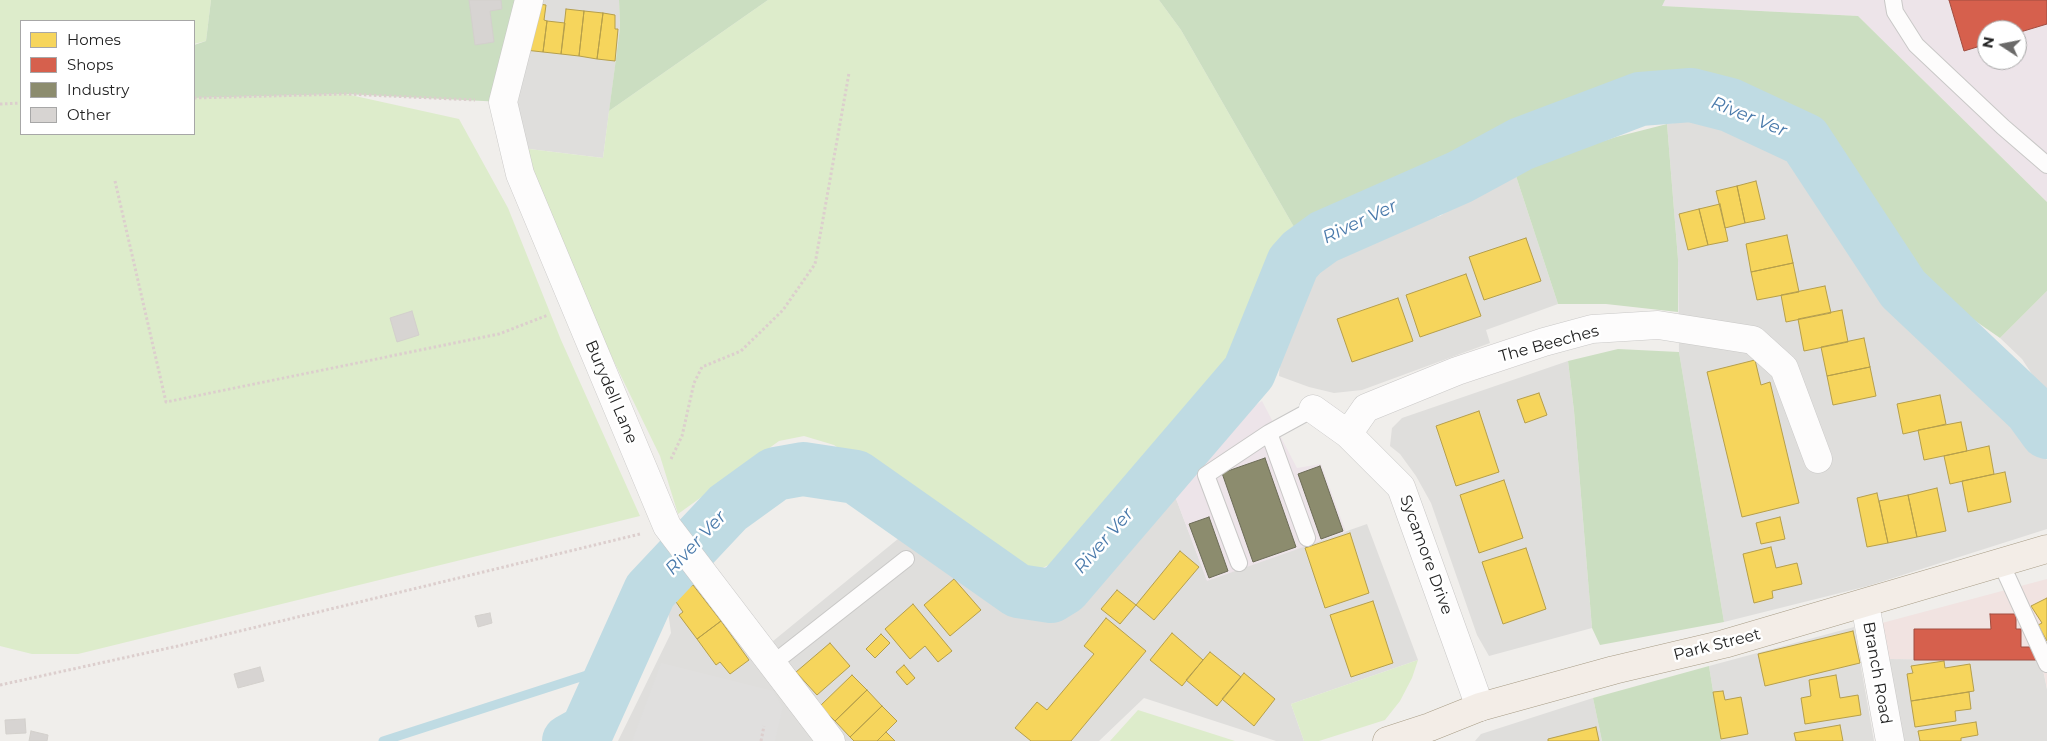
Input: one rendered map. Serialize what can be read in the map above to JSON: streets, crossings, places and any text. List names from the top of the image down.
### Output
{
  "streets": {
    "main road": ["Park Street"],
    "street": [
      "The Beeches",
      "Burydell Lane",
      "Sycamore Drive",
      "Branch Road"
    ]
  },
  "crossings": [
    ["The Beeches", "Sycamore Drive"],
    ["Sycamore Drive", "Park Street"],
    ["Park Street", "Branch Road"]
  ],
  "water": ["River Ver"],
  "legend": [
    "Homes",
    "Shops",
    "Industry",
    "Other"
  ],
  "north": "left"
}
